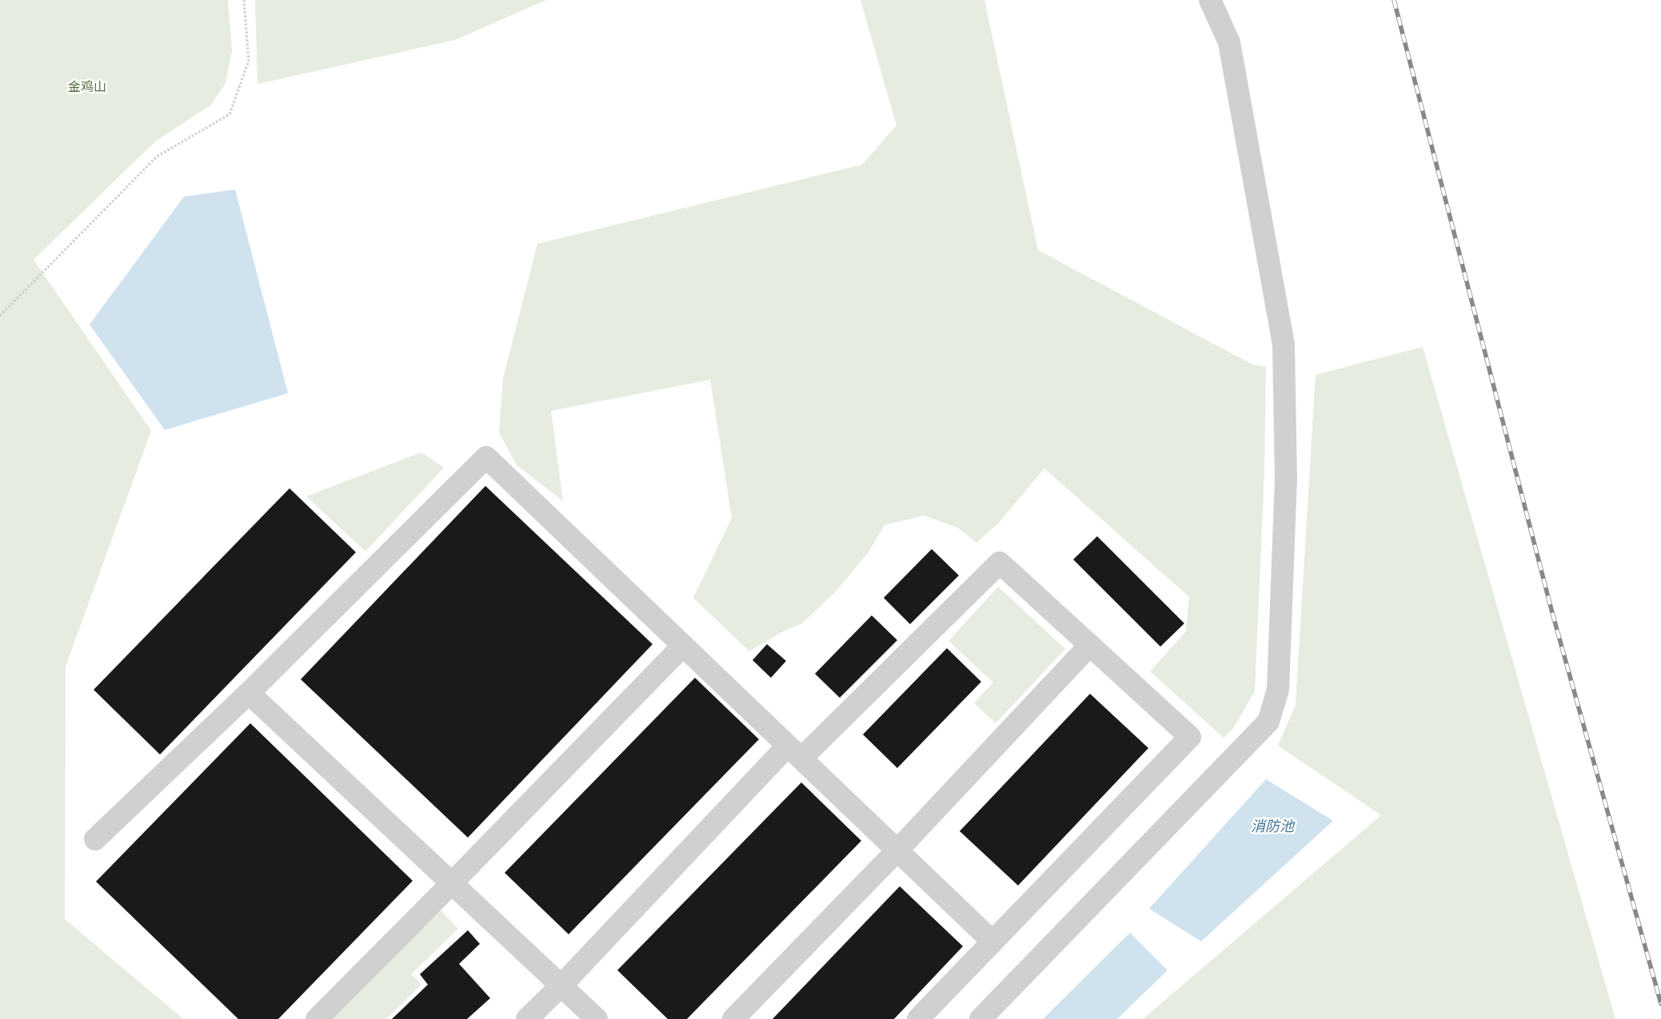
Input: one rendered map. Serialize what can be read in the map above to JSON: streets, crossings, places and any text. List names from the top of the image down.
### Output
{
  "water": ["消防池"],
  "parks": ["金鸡山"]
}
